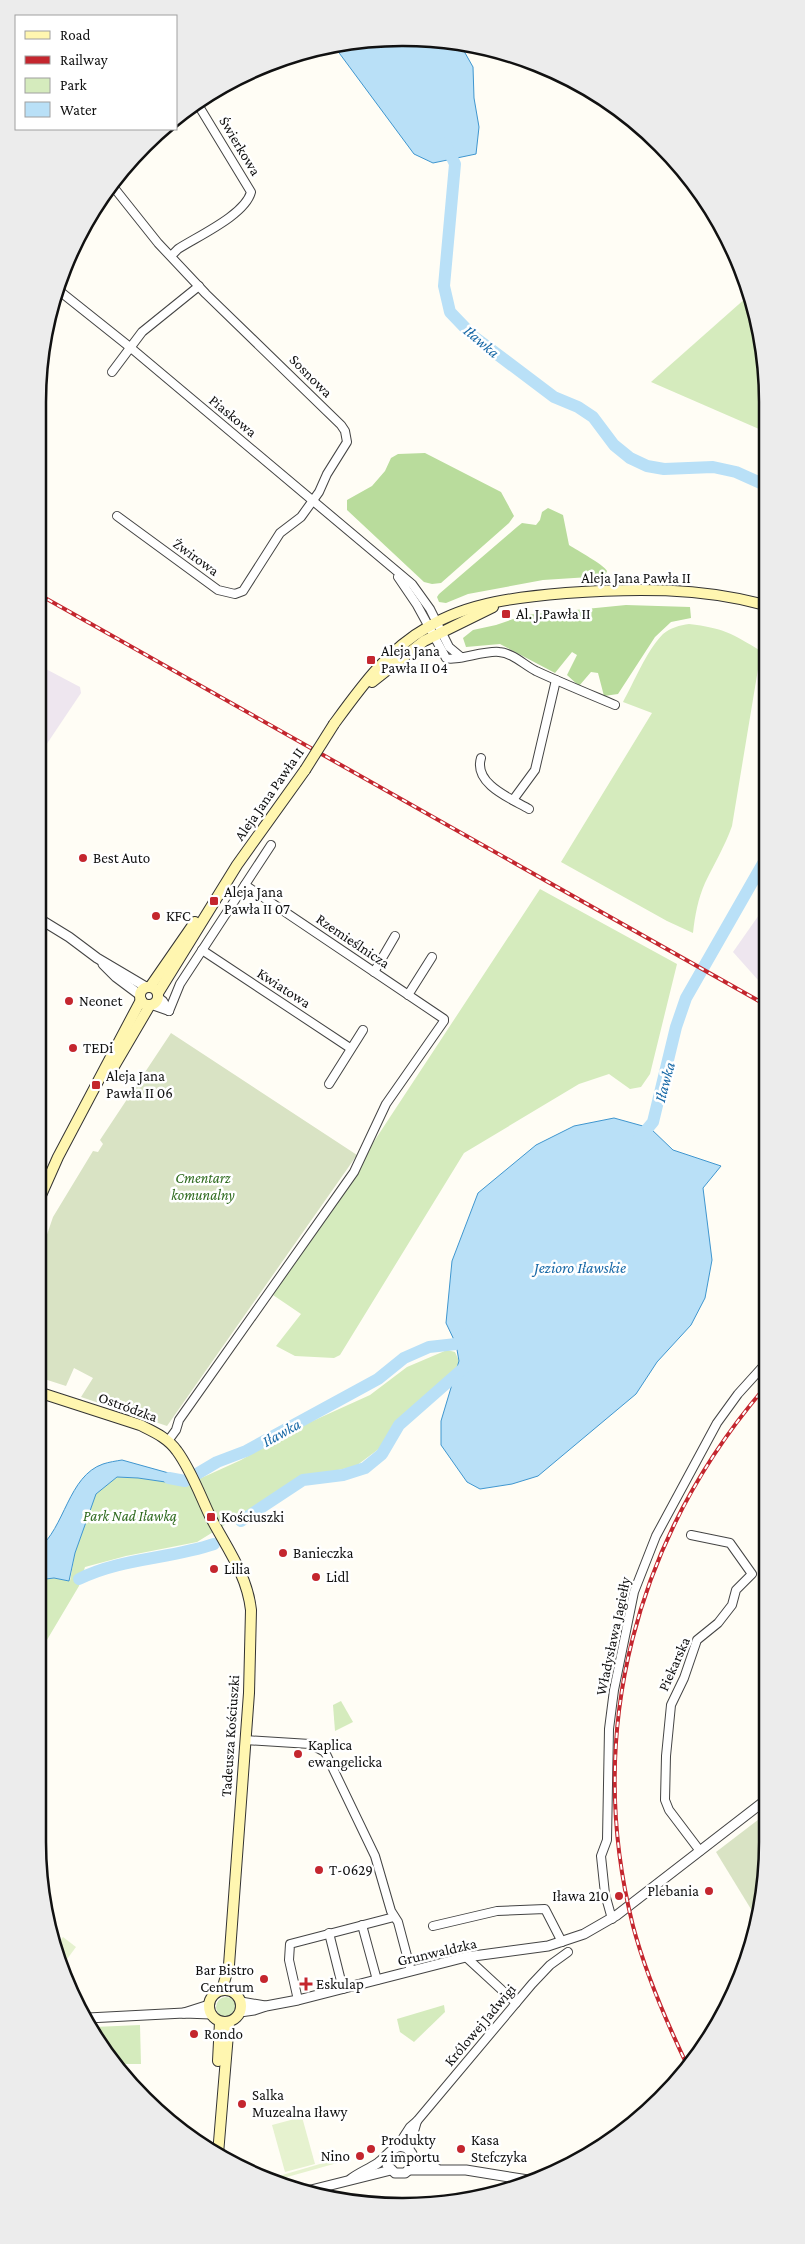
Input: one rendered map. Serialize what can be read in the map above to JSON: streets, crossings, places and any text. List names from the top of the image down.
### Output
{
  "streets": {
    "main road": ["Aleja Jana Pawła II", "Ostródzka", "Tadeusza Kościuszki"],
    "street": [
      "Świerkowa",
      "Sosnowa",
      "Piaskowa",
      "Żwirowa",
      "Rzemieślnicza",
      "Kwiatowa",
      "Władysława Jagiełły",
      "Piekarska",
      "Grunwaldzka",
      "Królowej Jadwigi"
    ]
  },
  "crossings": [
    ["Świerkowa", "Sosnowa"],
    ["Sosnowa", "Piaskowa"],
    ["Sosnowa", "Żwirowa"],
    ["Piaskowa", "Żwirowa"],
    ["Piaskowa", "Aleja Jana Pawła II"],
    ["Rzemieślnicza", "Ostródzka"],
    ["Ostródzka", "Tadeusza Kościuszki"],
    ["Władysława Jagiełły", "Grunwaldzka"],
    ["Piekarska", "Grunwaldzka"],
    ["Tadeusza Kościuszki", "Grunwaldzka"]
  ],
  "water": ["Iławka", "Jezioro Iławskie"],
  "parks": ["Cmentarz komunalny", "Park Nad Iławką"],
  "places": {
    "transit": [
      "Al. J.Pawła II",
      "Aleja Jana Pawła II 04",
      "Aleja Jana Pawła II 07",
      "Aleja Jana Pawła II 06",
      "Kościuszki"
    ],
    "other": [
      "Best Auto",
      "KFC",
      "Neonet",
      "TEDi",
      "Banieczka",
      "Lilia",
      "Lidl",
      "Kaplica ewangelicka",
      "T-0629",
      "Plebania",
      "Iława 210",
      "Bar Bistro Centrum",
      "Rondo",
      "Salka Muzealna Iławy",
      "Produkty z importu",
      "Kasa Stefczyka",
      "Nino"
    ],
    "health": ["Eskulap"]
  },
  "legend": [
    "Road",
    "Railway",
    "Park",
    "Water"
  ]
}
